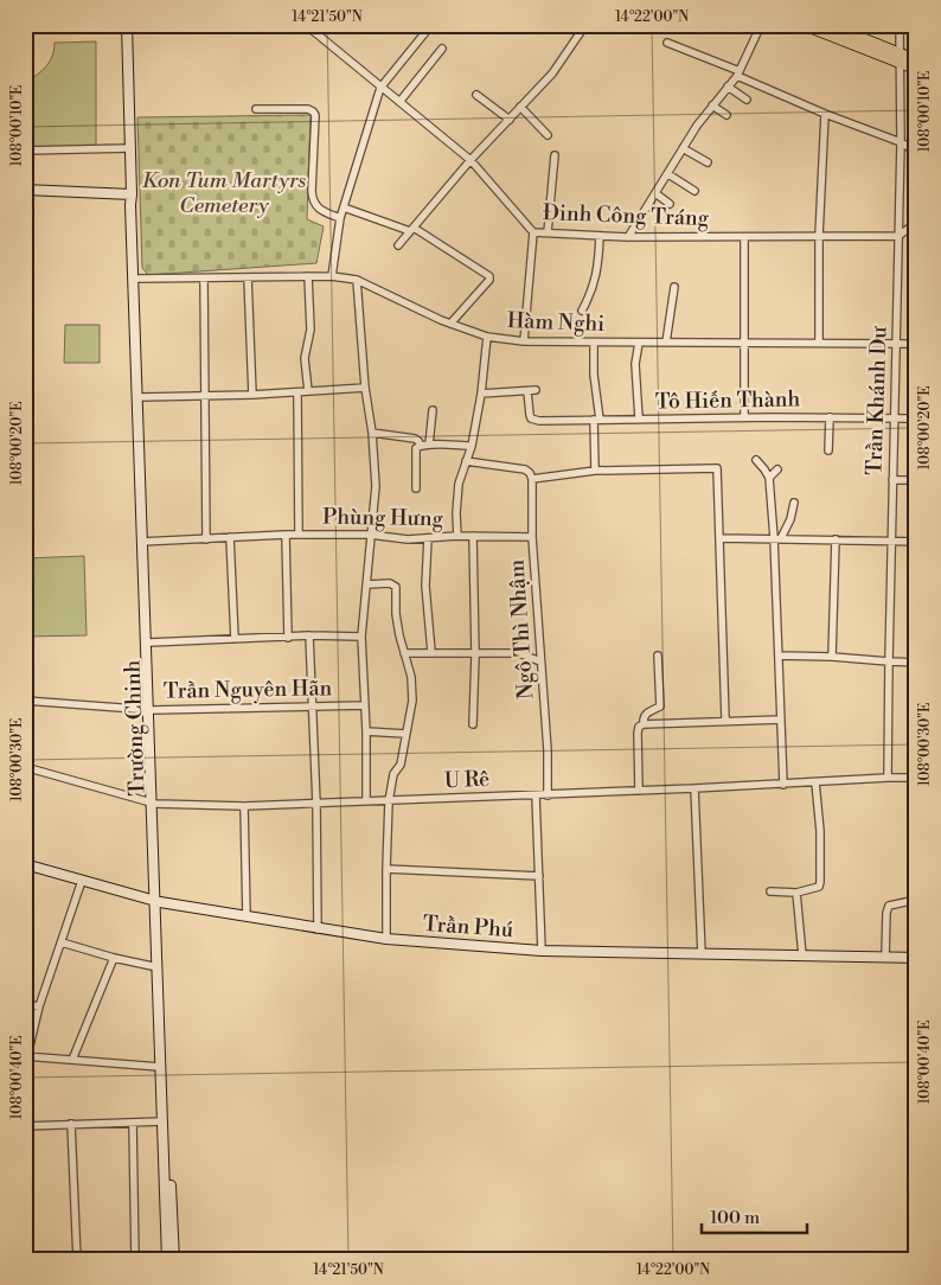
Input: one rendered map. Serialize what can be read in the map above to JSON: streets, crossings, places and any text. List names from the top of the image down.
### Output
{
  "streets": {
    "street": [
      "Đinh Công Tráng",
      "Hàm Nghi",
      "Tô Hiến Thành",
      "Trần Khánh Dư",
      "Phùng Hưng",
      "Ngô Thì Nhậm",
      "Trần Nguyên Hãn",
      "Trường Chinh",
      "U Rê",
      "Trần Phú"
    ]
  },
  "crossings": [
    ["Đinh Công Tráng", "Trần Khánh Dư"],
    ["Hàm Nghi", "Trần Khánh Dư"],
    ["Hàm Nghi", "Phùng Hưng"],
    ["Hàm Nghi", "Trường Chinh"],
    ["Tô Hiến Thành", "Trần Khánh Dư"],
    ["Tô Hiến Thành", "Phùng Hưng"],
    ["Trần Khánh Dư", "U Rê"],
    ["Phùng Hưng", "Ngô Thì Nhậm"],
    ["Phùng Hưng", "Trường Chinh"],
    ["Ngô Thì Nhậm", "U Rê"],
    ["Trần Nguyên Hãn", "Trường Chinh"],
    ["Trường Chinh", "U Rê"],
    ["Trường Chinh", "Trần Phú"]
  ],
  "parks": ["Kon Tum Martyrs Cemetery"],
  "scale_bar": "100 m",
  "coordinates": [
    "14°21'50\"N",
    "14°22'00\"N",
    "108°00'10\"E",
    "108°00'20\"E",
    "108°00'30\"E",
    "108°00'40\"E"
  ]
}
